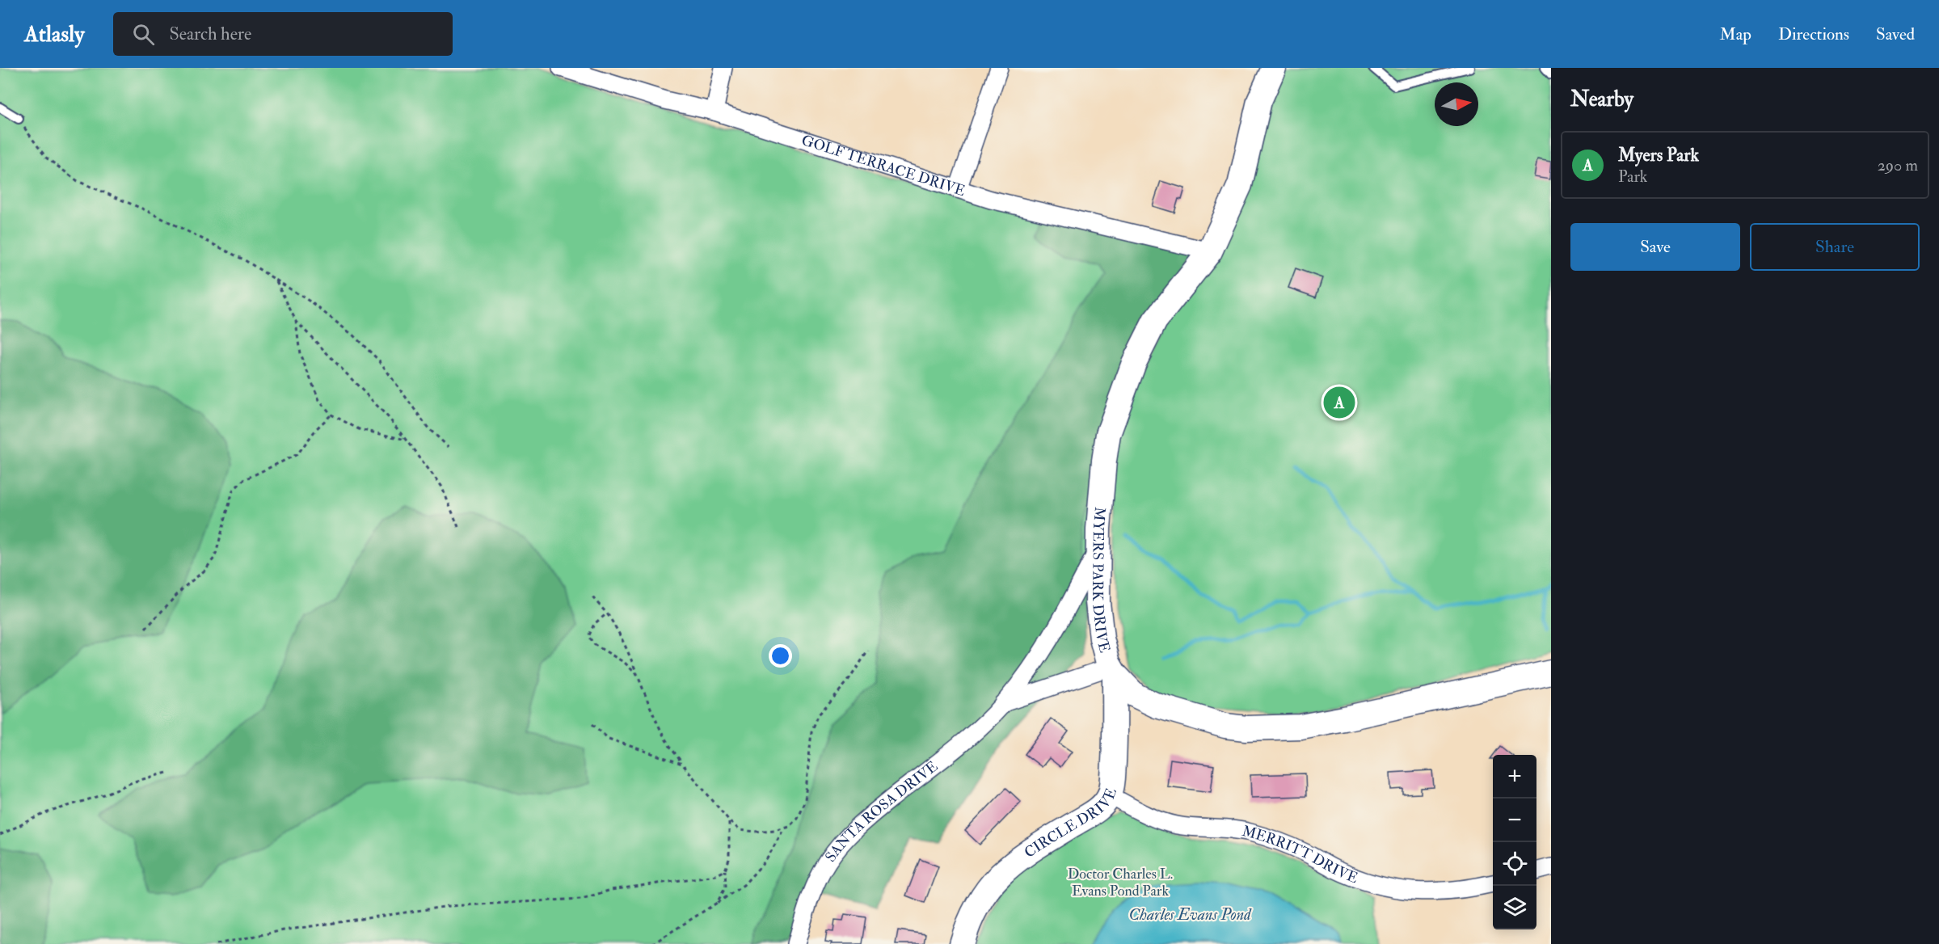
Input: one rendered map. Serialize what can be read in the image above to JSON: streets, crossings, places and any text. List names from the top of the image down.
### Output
{
  "streets": {
    "street": [
      "GOLF TERRACE DRIVE",
      "MYERS PARK DRIVE",
      "SANTA ROSA DRIVE",
      "CIRCLE DRIVE",
      "MERRITT DRIVE"
    ]
  },
  "crossings": [
    ["GOLF TERRACE DRIVE", "MYERS PARK DRIVE"],
    ["MYERS PARK DRIVE", "SANTA ROSA DRIVE"],
    ["MYERS PARK DRIVE", "CIRCLE DRIVE"],
    ["SANTA ROSA DRIVE", "CIRCLE DRIVE"],
    ["CIRCLE DRIVE", "MERRITT DRIVE"]
  ],
  "water": ["Charles Evans Pond"],
  "parks": ["Doctor Charles L. Evans Pond Park"],
  "north": "right",
  "page": {
    "header": "Atlasly",
    "search": "Search here",
    "nav": ["Map", "Directions", "Saved"],
    "heading": "Nearby",
    "list": [
      {
        "mark": "A",
        "name": "Myers Park",
        "note": "Park",
        "value": "290 m"
      }
    ],
    "buttons": ["Save", "Share"],
    "pins": "A",
    "map_buttons": ["+", "−"]
  }
}
